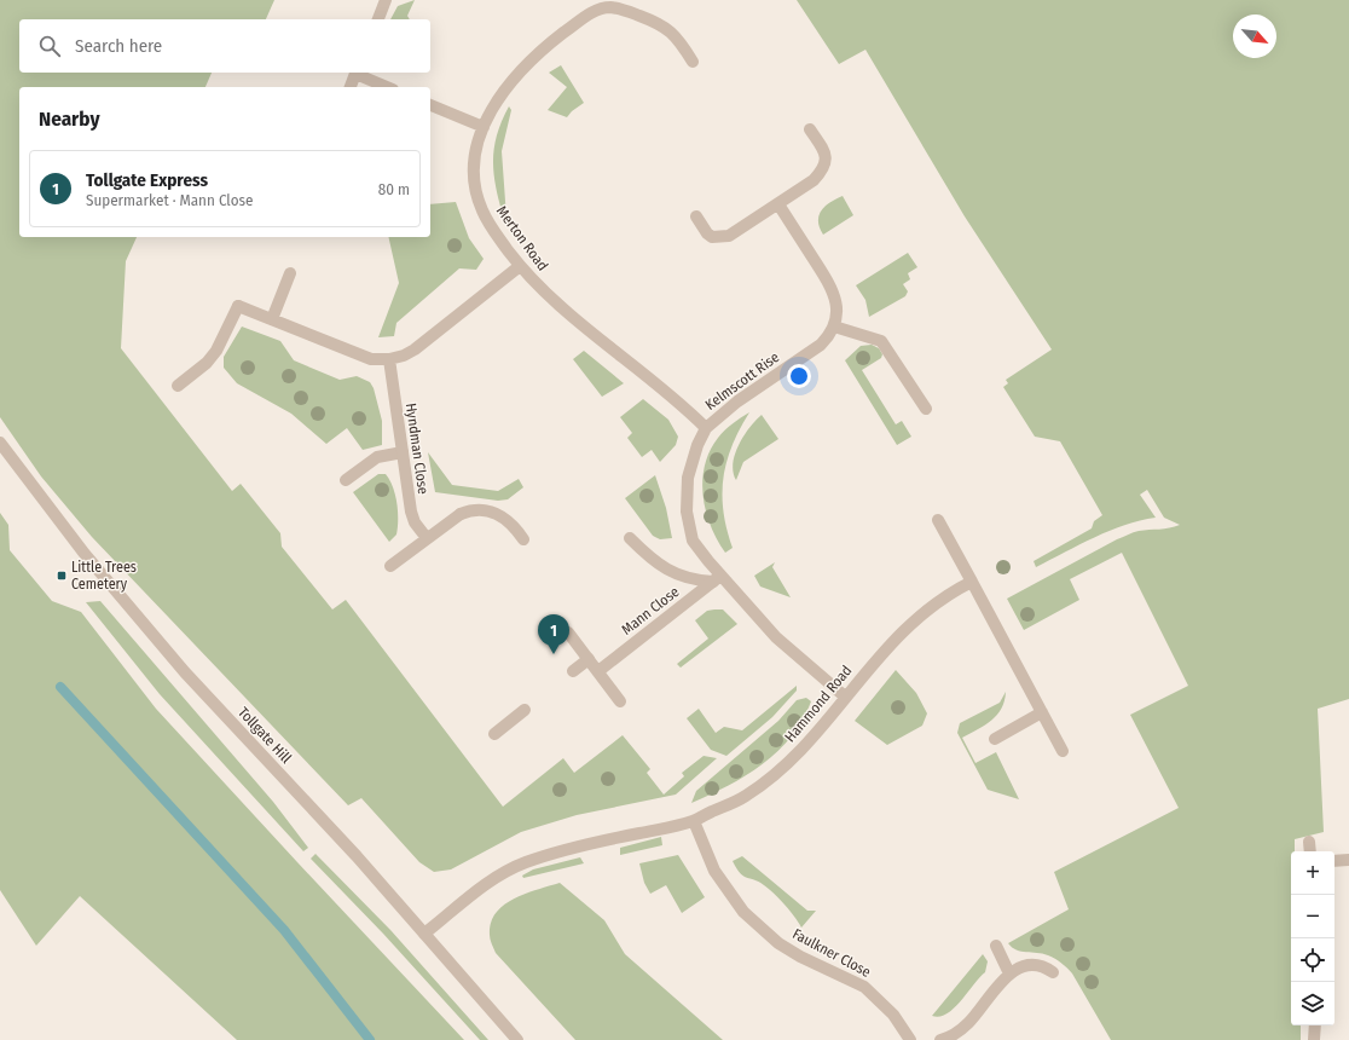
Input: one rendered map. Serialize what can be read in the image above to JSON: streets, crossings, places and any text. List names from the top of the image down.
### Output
{
  "streets": {
    "street": [
      "Merton Road",
      "Kelmscott Rise",
      "Hyndman Close",
      "Mann Close",
      "Hammond Road",
      "Tollgate Hill",
      "Faulkner Close"
    ]
  },
  "crossings": [
    ["Merton Road", "Kelmscott Rise"],
    ["Kelmscott Rise", "Mann Close"],
    ["Kelmscott Rise", "Hammond Road"],
    ["Hammond Road", "Tollgate Hill"],
    ["Hammond Road", "Faulkner Close"]
  ],
  "places": {
    "transit": ["Little Trees Cemetery"]
  },
  "north": "bottom right",
  "page": {
    "search": "Search here",
    "heading": "Nearby",
    "list": [
      {
        "mark": "1",
        "name": "Tollgate Express",
        "note": "Supermarket · Mann Close",
        "value": "80 m"
      }
    ],
    "pins": "1",
    "map_buttons": ["+", "−"]
  }
}
